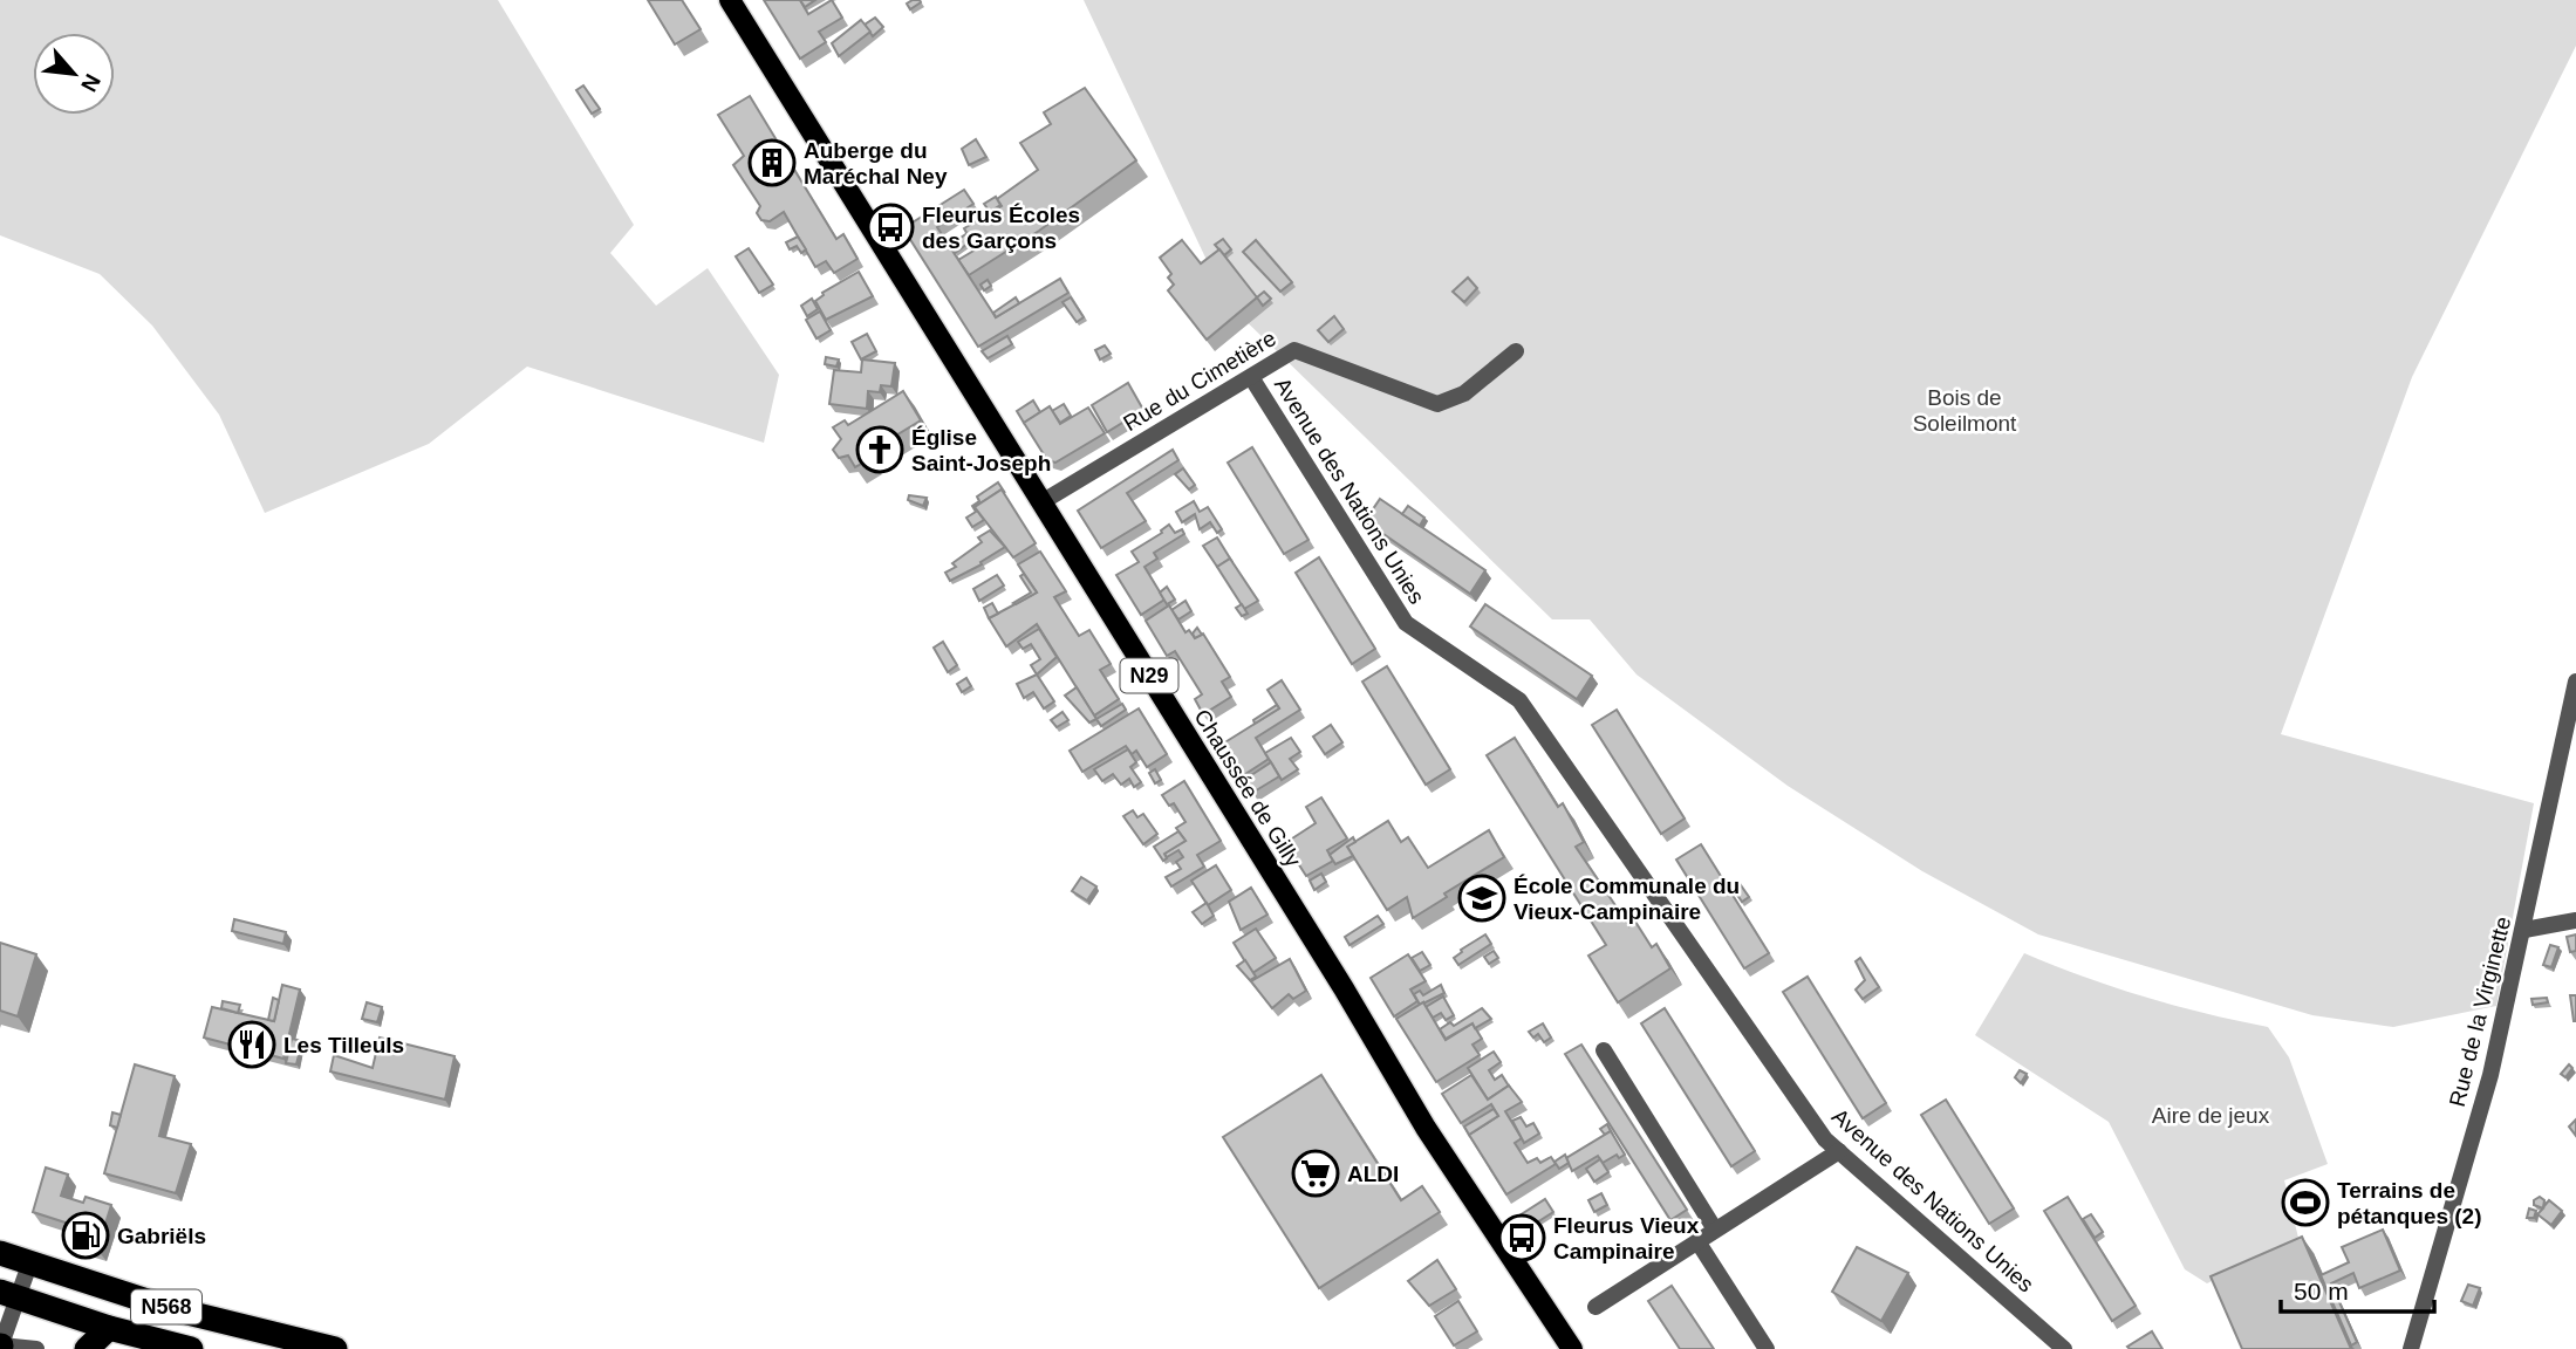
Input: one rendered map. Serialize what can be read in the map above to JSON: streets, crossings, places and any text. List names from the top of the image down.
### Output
{
  "streets": {
    "highway": ["N568"],
    "main road": ["N29", "Chaussée de Gilly"],
    "street": ["Rue du Cimetière", "Avenue des Nations Unies", "Rue de la Virginette"]
  },
  "crossings": [
    ["Rue du Cimetière", "Avenue des Nations Unies"],
    ["Rue du Cimetière", "Chaussée de Gilly"]
  ],
  "parks": ["Bois de Soleilmont", "Aire de jeux"],
  "places": {
    "building": ["Auberge du Maréchal Ney"],
    "bus stop": ["Fleurus Écoles des Garçons", "Fleurus Vieux Campinaire"],
    "church": ["Église Saint-Joseph"],
    "school or university": ["École Communale du Vieux-Campinaire"],
    "restaurant": ["Les Tilleuls"],
    "supermarket": ["ALDI"],
    "sports": ["Terrains de pétanques (2)"],
    "fuel station": ["Gabriëls"]
  },
  "scale_bar": "50 m",
  "north": "bottom right"
}
